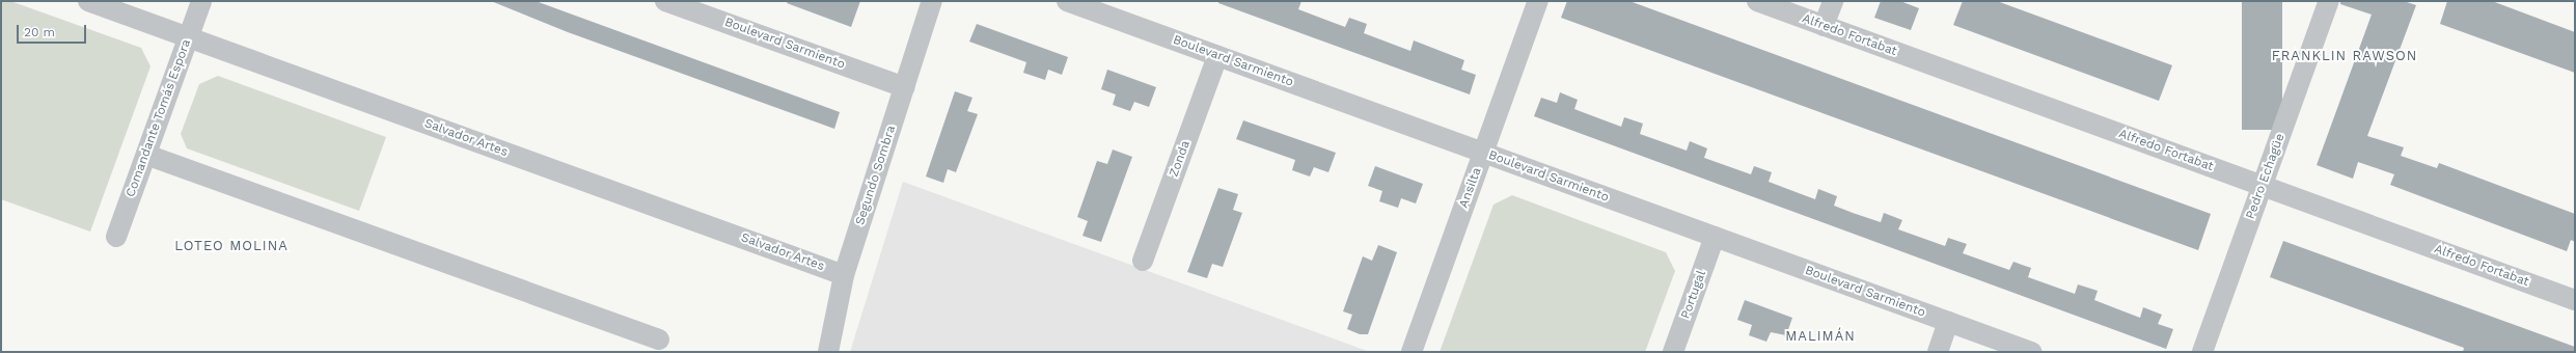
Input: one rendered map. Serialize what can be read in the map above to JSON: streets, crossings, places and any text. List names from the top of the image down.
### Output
{
  "streets": {
    "street": [
      "Alfredo Fortabat",
      "Boulevard Sarmiento",
      "Comandante Tomás Espora",
      "Salvador Artes",
      "Zonda",
      "Segundo Sombra",
      "Pedro Echagüe",
      "Ansilta",
      "Portugal"
    ]
  },
  "crossings": [
    ["Alfredo Fortabat", "Pedro Echagüe"],
    ["Boulevard Sarmiento", "Zonda"],
    ["Boulevard Sarmiento", "Segundo Sombra"],
    ["Boulevard Sarmiento", "Ansilta"],
    ["Boulevard Sarmiento", "Portugal"],
    ["Comandante Tomás Espora", "Salvador Artes"],
    ["Salvador Artes", "Segundo Sombra"]
  ],
  "districts": ["FRANKLIN RAWSON", "LOTEO MOLINA", "MALIMÁN"],
  "scale_bar": "20 m"
}
